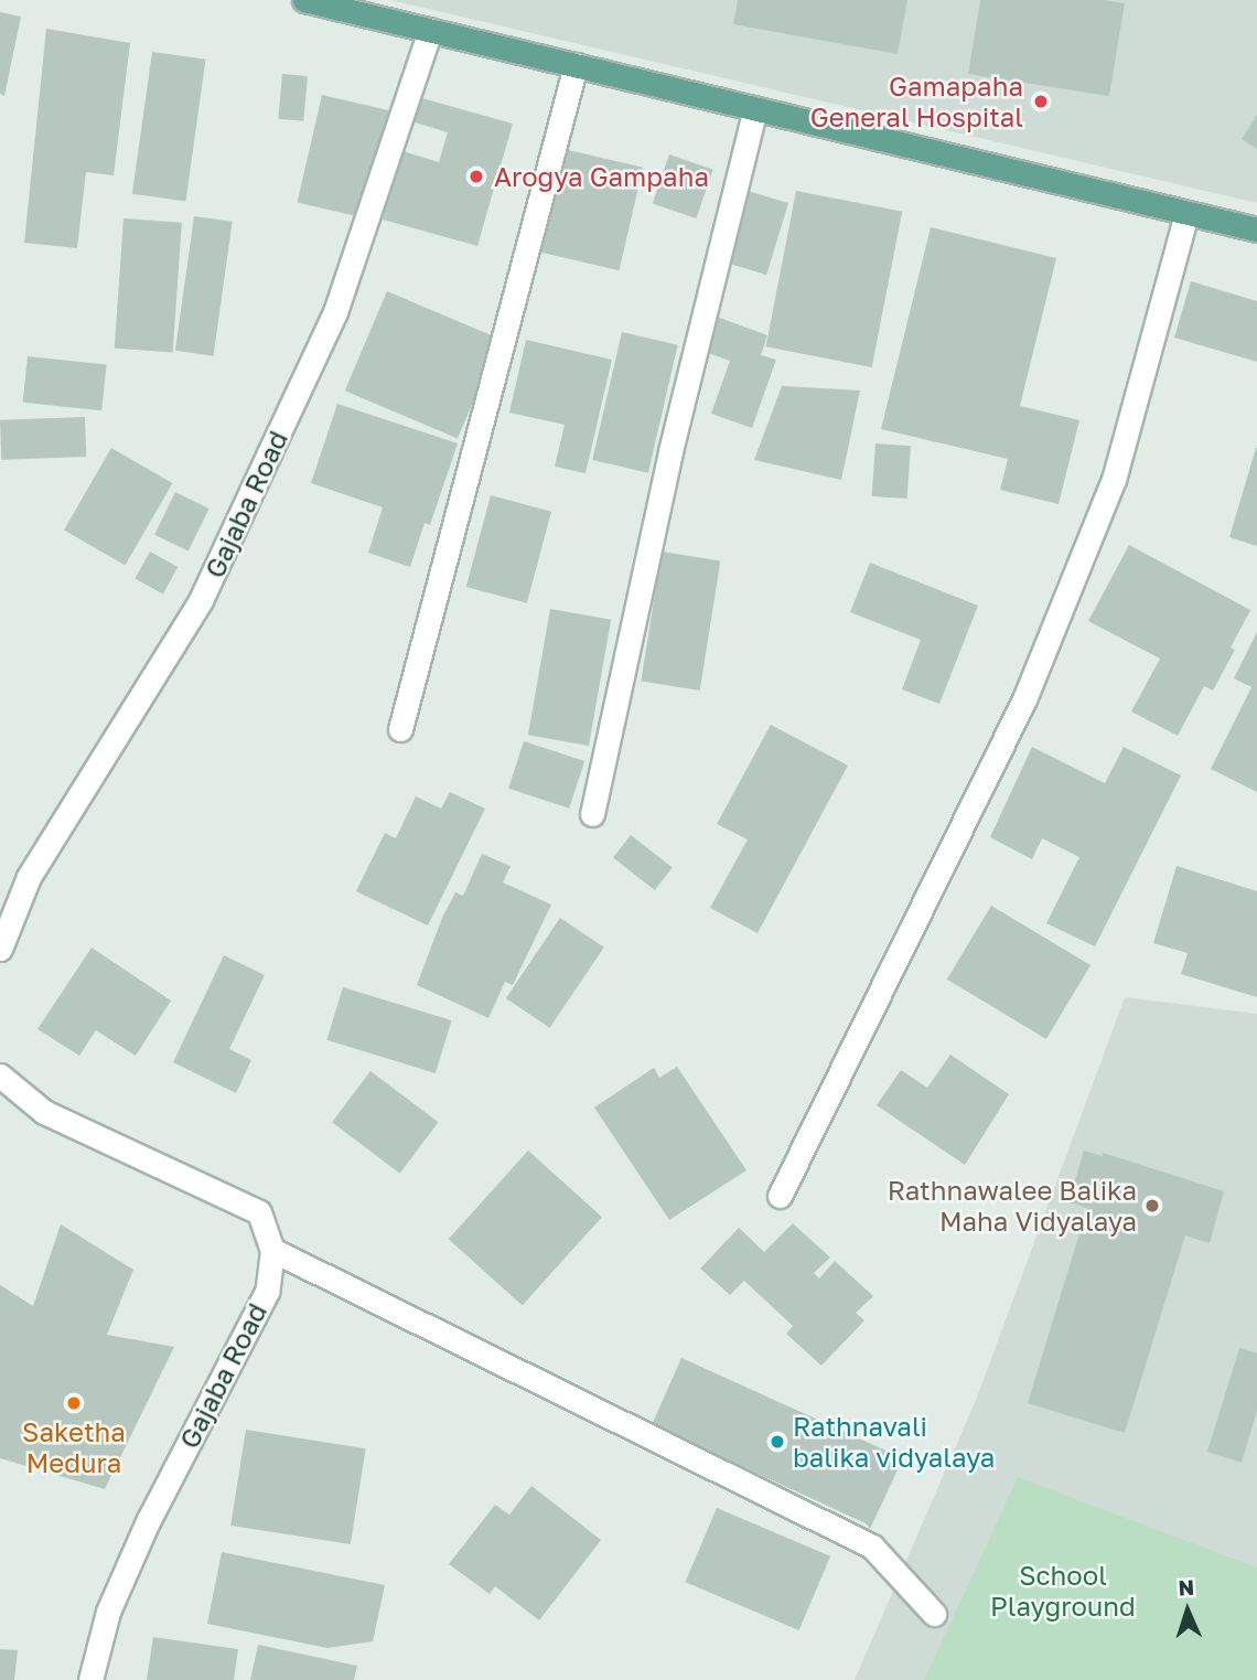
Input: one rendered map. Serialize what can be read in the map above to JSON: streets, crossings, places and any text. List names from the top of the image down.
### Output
{
  "streets": {
    "street": ["Gajaba Road"]
  },
  "parks": ["School Playground"],
  "places": [
    "Gamapaha General Hospital",
    "Arogya Gampaha",
    "Rathnawalee Balika Maha Vidyalaya",
    "Saketha Medura",
    "Rathnavali balika vidyalaya"
  ],
  "north": "top"
}
